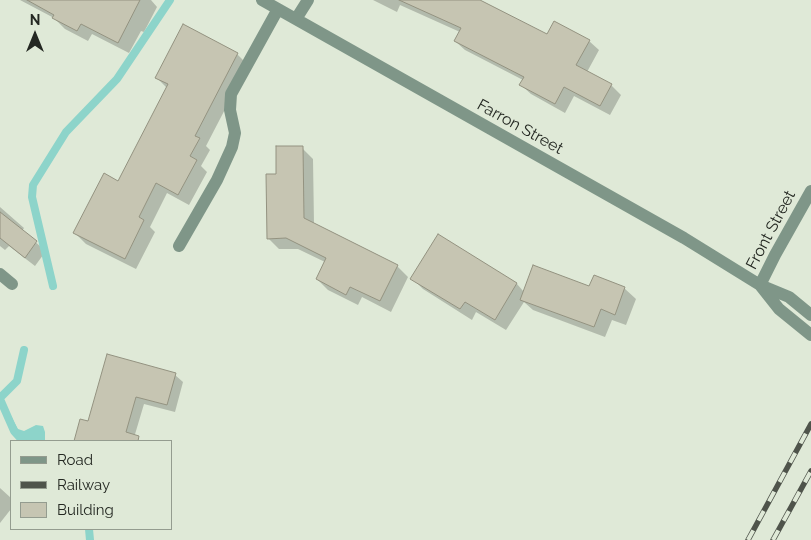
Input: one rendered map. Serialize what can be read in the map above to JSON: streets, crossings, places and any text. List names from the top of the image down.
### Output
{
  "streets": {
    "street": ["Farron Street", "Front Street"]
  },
  "crossings": [
    ["Farron Street", "Front Street"]
  ],
  "legend": ["Road", "Railway", "Building"],
  "north": "top"
}
